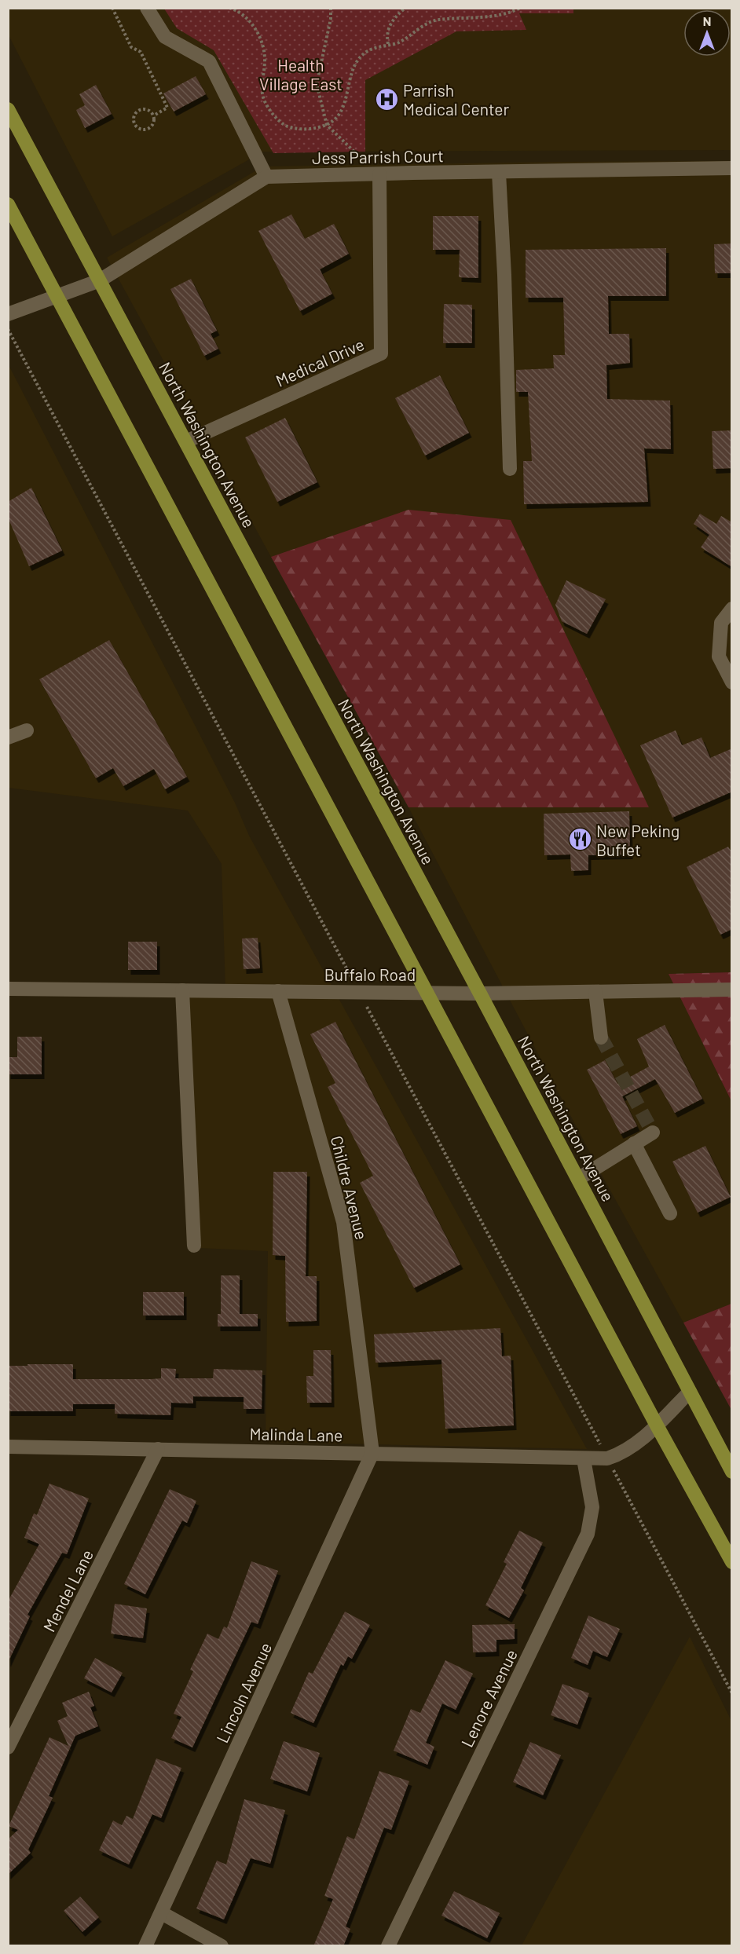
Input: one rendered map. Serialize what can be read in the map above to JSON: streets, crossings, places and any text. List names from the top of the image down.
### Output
{
  "streets": {
    "main road": ["North Washington Avenue"],
    "street": [
      "Jess Parrish Court",
      "Medical Drive",
      "Buffalo Road",
      "Childre Avenue",
      "Malinda Lane",
      "Mendel Lane",
      "Lincoln Avenue",
      "Lenore Avenue"
    ]
  },
  "crossings": [
    ["Jess Parrish Court", "Medical Drive"],
    ["Medical Drive", "North Washington Avenue"],
    ["North Washington Avenue", "Buffalo Road"],
    ["Buffalo Road", "Childre Avenue"],
    ["Childre Avenue", "Malinda Lane"],
    ["Childre Avenue", "Lincoln Avenue"],
    ["Malinda Lane", "Mendel Lane"],
    ["Malinda Lane", "Lincoln Avenue"],
    ["Malinda Lane", "Lenore Avenue"]
  ],
  "parks": ["Health Village East"],
  "places": {
    "hospital": ["Parrish Medical Center"],
    "restaurant": ["New Peking Buffet"]
  },
  "north": "top"
}
